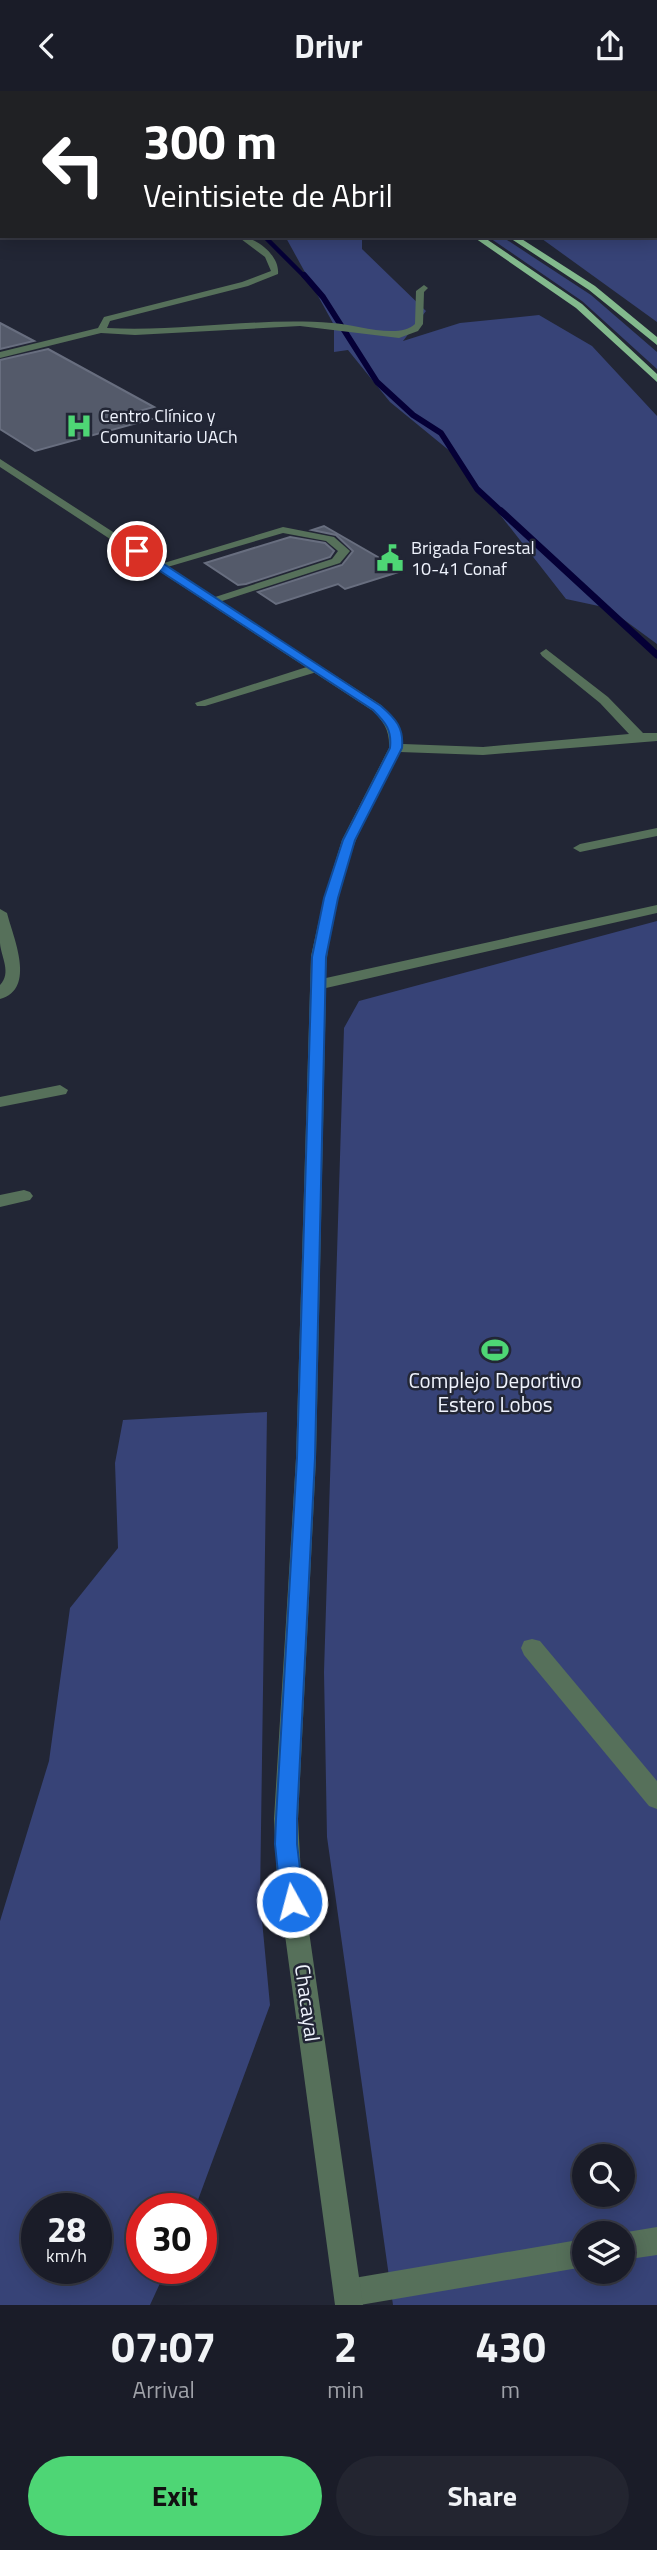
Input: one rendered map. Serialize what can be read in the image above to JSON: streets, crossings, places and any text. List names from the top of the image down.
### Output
{
  "streets": {
    "street": ["Chacayal"]
  },
  "places": {
    "hospital": ["Centro Clínico y Comunitario UACh"],
    "public building": ["Brigada Forestal 10-41 Conaf"],
    "sports": ["Complejo Deportivo Estero Lobos"]
  },
  "page": {
    "header": "Drivr",
    "turn": ["300 m", "Veintisiete de Abril"],
    "speed": "28 km/h",
    "limit": "30",
    "eta": [
      "07:07",
      "Arrival",
      "2",
      "min",
      "430",
      "m"
    ],
    "buttons": ["Exit", "Share"]
  }
}
